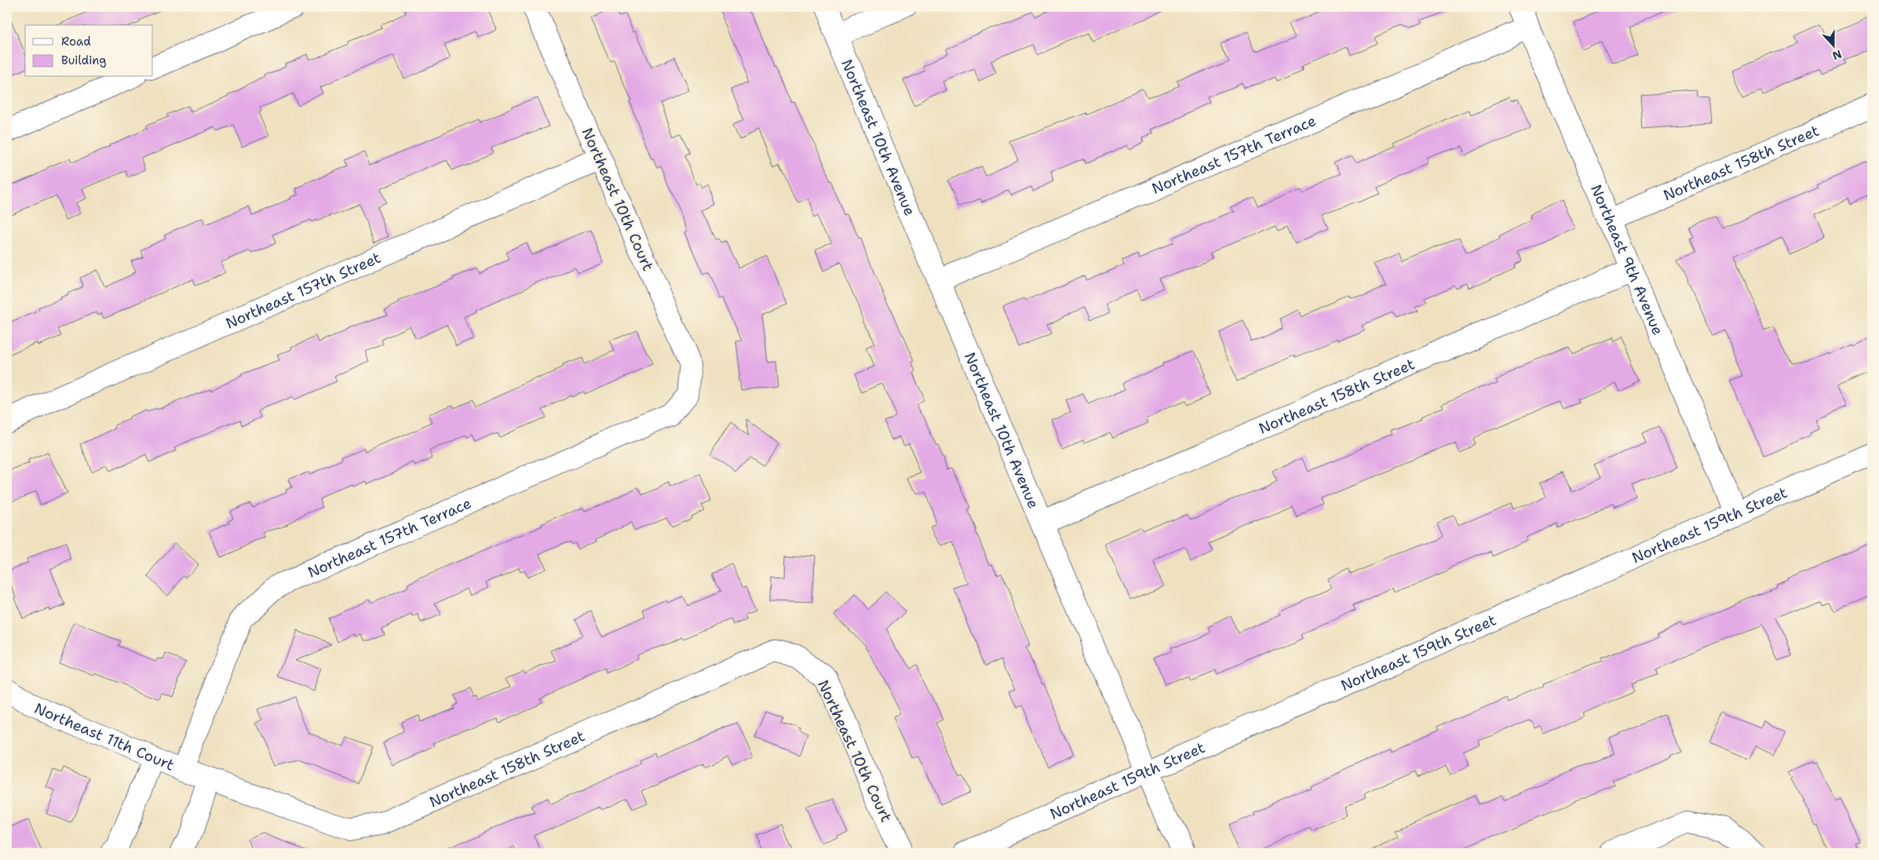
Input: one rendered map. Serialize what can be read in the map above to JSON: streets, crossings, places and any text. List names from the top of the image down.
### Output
{
  "streets": {
    "street": [
      "Northeast 10th Avenue",
      "Northeast 157th Terrace",
      "Northeast 158th Street",
      "Northeast 10th Court",
      "Northeast 9th Avenue",
      "Northeast 157th Street",
      "Northeast 159th Street",
      "Northeast 11th Court"
    ]
  },
  "crossings": [
    ["Northeast 10th Avenue", "Northeast 157th Terrace"],
    ["Northeast 10th Avenue", "Northeast 158th Street"],
    ["Northeast 10th Avenue", "Northeast 159th Street"],
    ["Northeast 157th Terrace", "Northeast 158th Street"],
    ["Northeast 157th Terrace", "Northeast 10th Court"],
    ["Northeast 157th Terrace", "Northeast 9th Avenue"],
    ["Northeast 157th Terrace", "Northeast 11th Court"],
    ["Northeast 158th Street", "Northeast 10th Court"],
    ["Northeast 158th Street", "Northeast 9th Avenue"],
    ["Northeast 158th Street", "Northeast 11th Court"],
    ["Northeast 10th Court", "Northeast 157th Street"],
    ["Northeast 9th Avenue", "Northeast 159th Street"]
  ],
  "legend": ["Road", "Building"],
  "north": "bottom"
}
